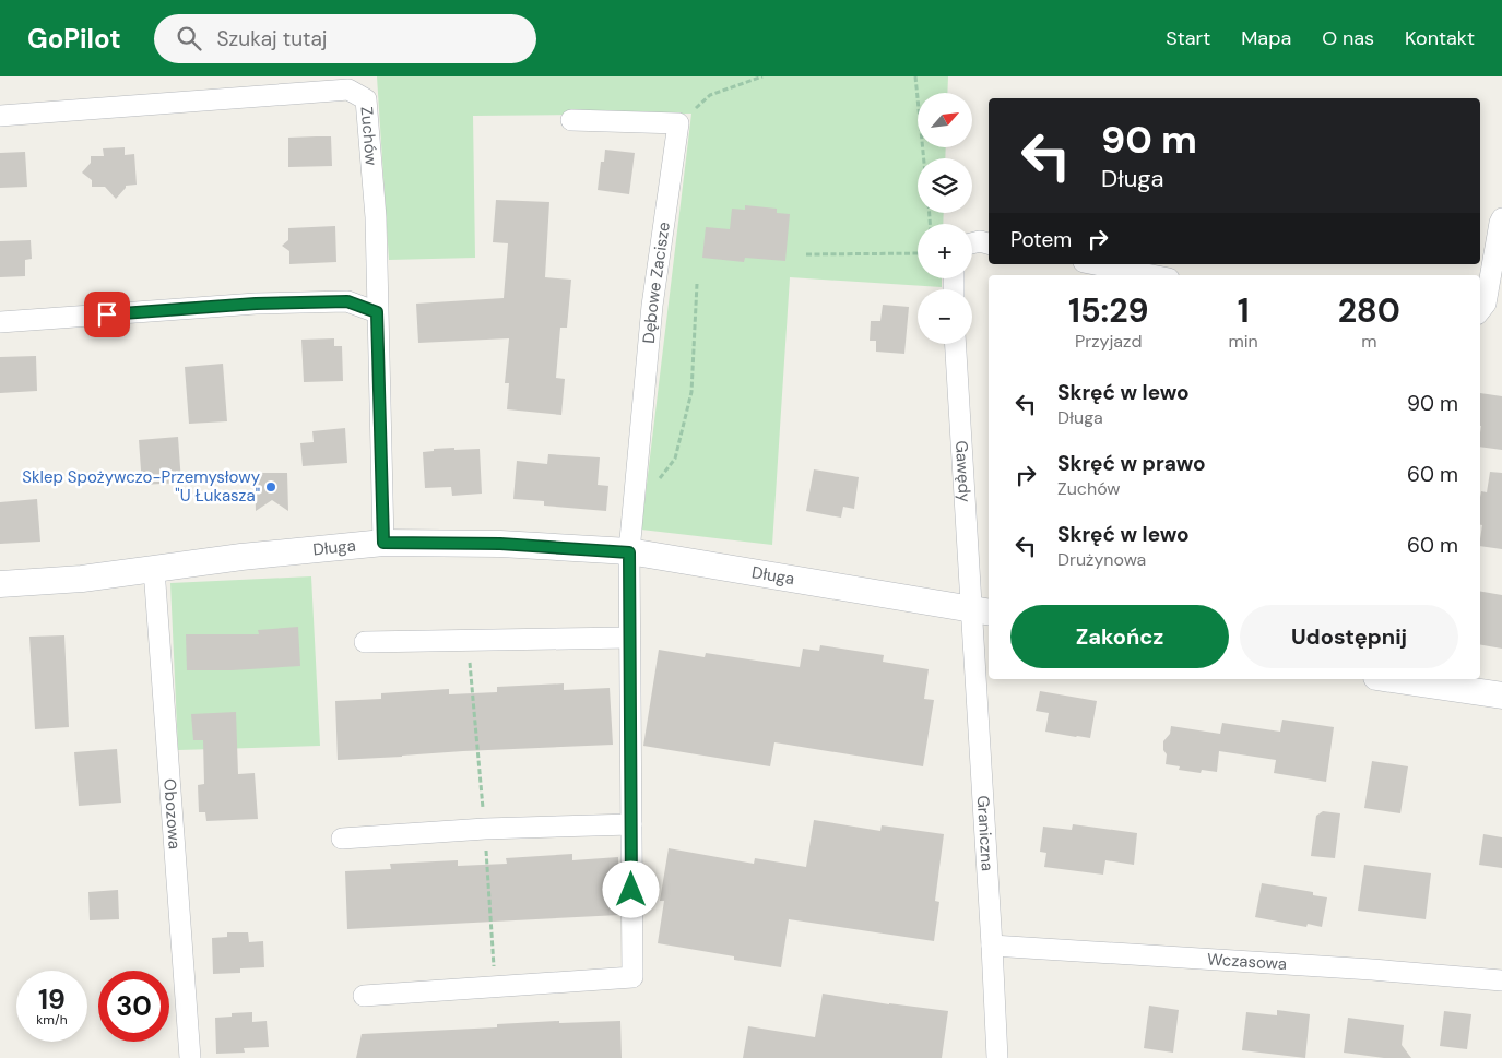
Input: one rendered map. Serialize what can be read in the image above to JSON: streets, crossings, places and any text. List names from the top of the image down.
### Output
{
  "streets": {
    "street": [
      "Zuchów",
      "Dębowe Zacisze",
      "Gawędy",
      "Długa",
      "Obozowa",
      "Graniczna",
      "Wczasowa"
    ]
  },
  "crossings": [
    ["Zuchów", "Długa"],
    ["Dębowe Zacisze", "Długa"],
    ["Gawędy", "Długa"],
    ["Gawędy", "Graniczna"],
    ["Długa", "Obozowa"],
    ["Długa", "Graniczna"],
    ["Graniczna", "Wczasowa"]
  ],
  "places": ["Sklep Spożywczo-Przemysłowy \"U Łukasza\""],
  "north": "top right",
  "page": {
    "header": "GoPilot",
    "search": "Szukaj tutaj",
    "nav": [
      "Start",
      "Mapa",
      "O nas",
      "Kontakt"
    ],
    "map_buttons": ["+", "−"],
    "turn": ["90 m", "Długa"],
    "then": "Potem",
    "eta": [
      "15:29",
      "Przyjazd",
      "1",
      "min",
      "280",
      "m"
    ],
    "list": [
      {
        "name": "Skręć w lewo",
        "note": "Długa",
        "value": "90 m"
      },
      {
        "name": "Skręć w prawo",
        "note": "Zuchów",
        "value": "60 m"
      },
      {
        "name": "Skręć w lewo",
        "note": "Drużynowa",
        "value": "60 m"
      }
    ],
    "buttons": ["Zakończ", "Udostępnij"],
    "speed": "19 km/h",
    "limit": "30"
  }
}
